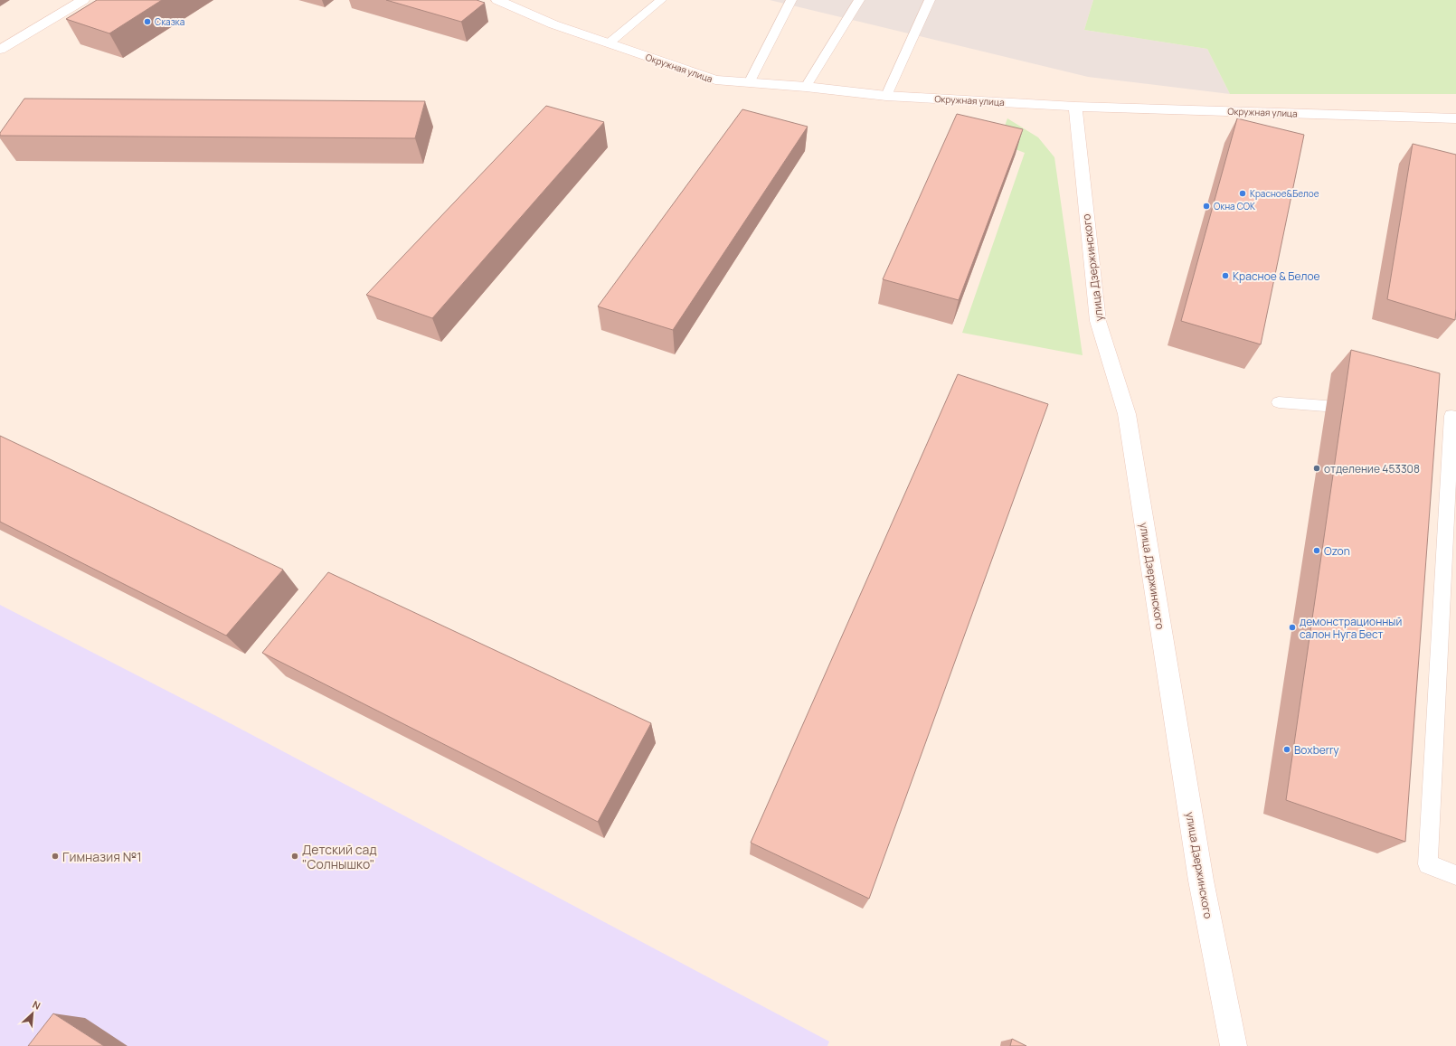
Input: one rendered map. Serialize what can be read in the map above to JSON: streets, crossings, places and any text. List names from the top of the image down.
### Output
{
  "streets": {
    "street": ["Окружная улица", "улица Дзержинского"]
  },
  "crossings": [
    ["Окружная улица", "улица Дзержинского"]
  ],
  "places": [
    "Сказка",
    "Красное&Белое",
    "Окна СОК",
    "Красное & Белое",
    "отделение 453308",
    "Ozon",
    "демонстрационный салон Нуга Бест",
    "Boxberry",
    "Гимназия №1",
    "Детский сад \"Солнышко\""
  ],
  "north": "top right"
}
